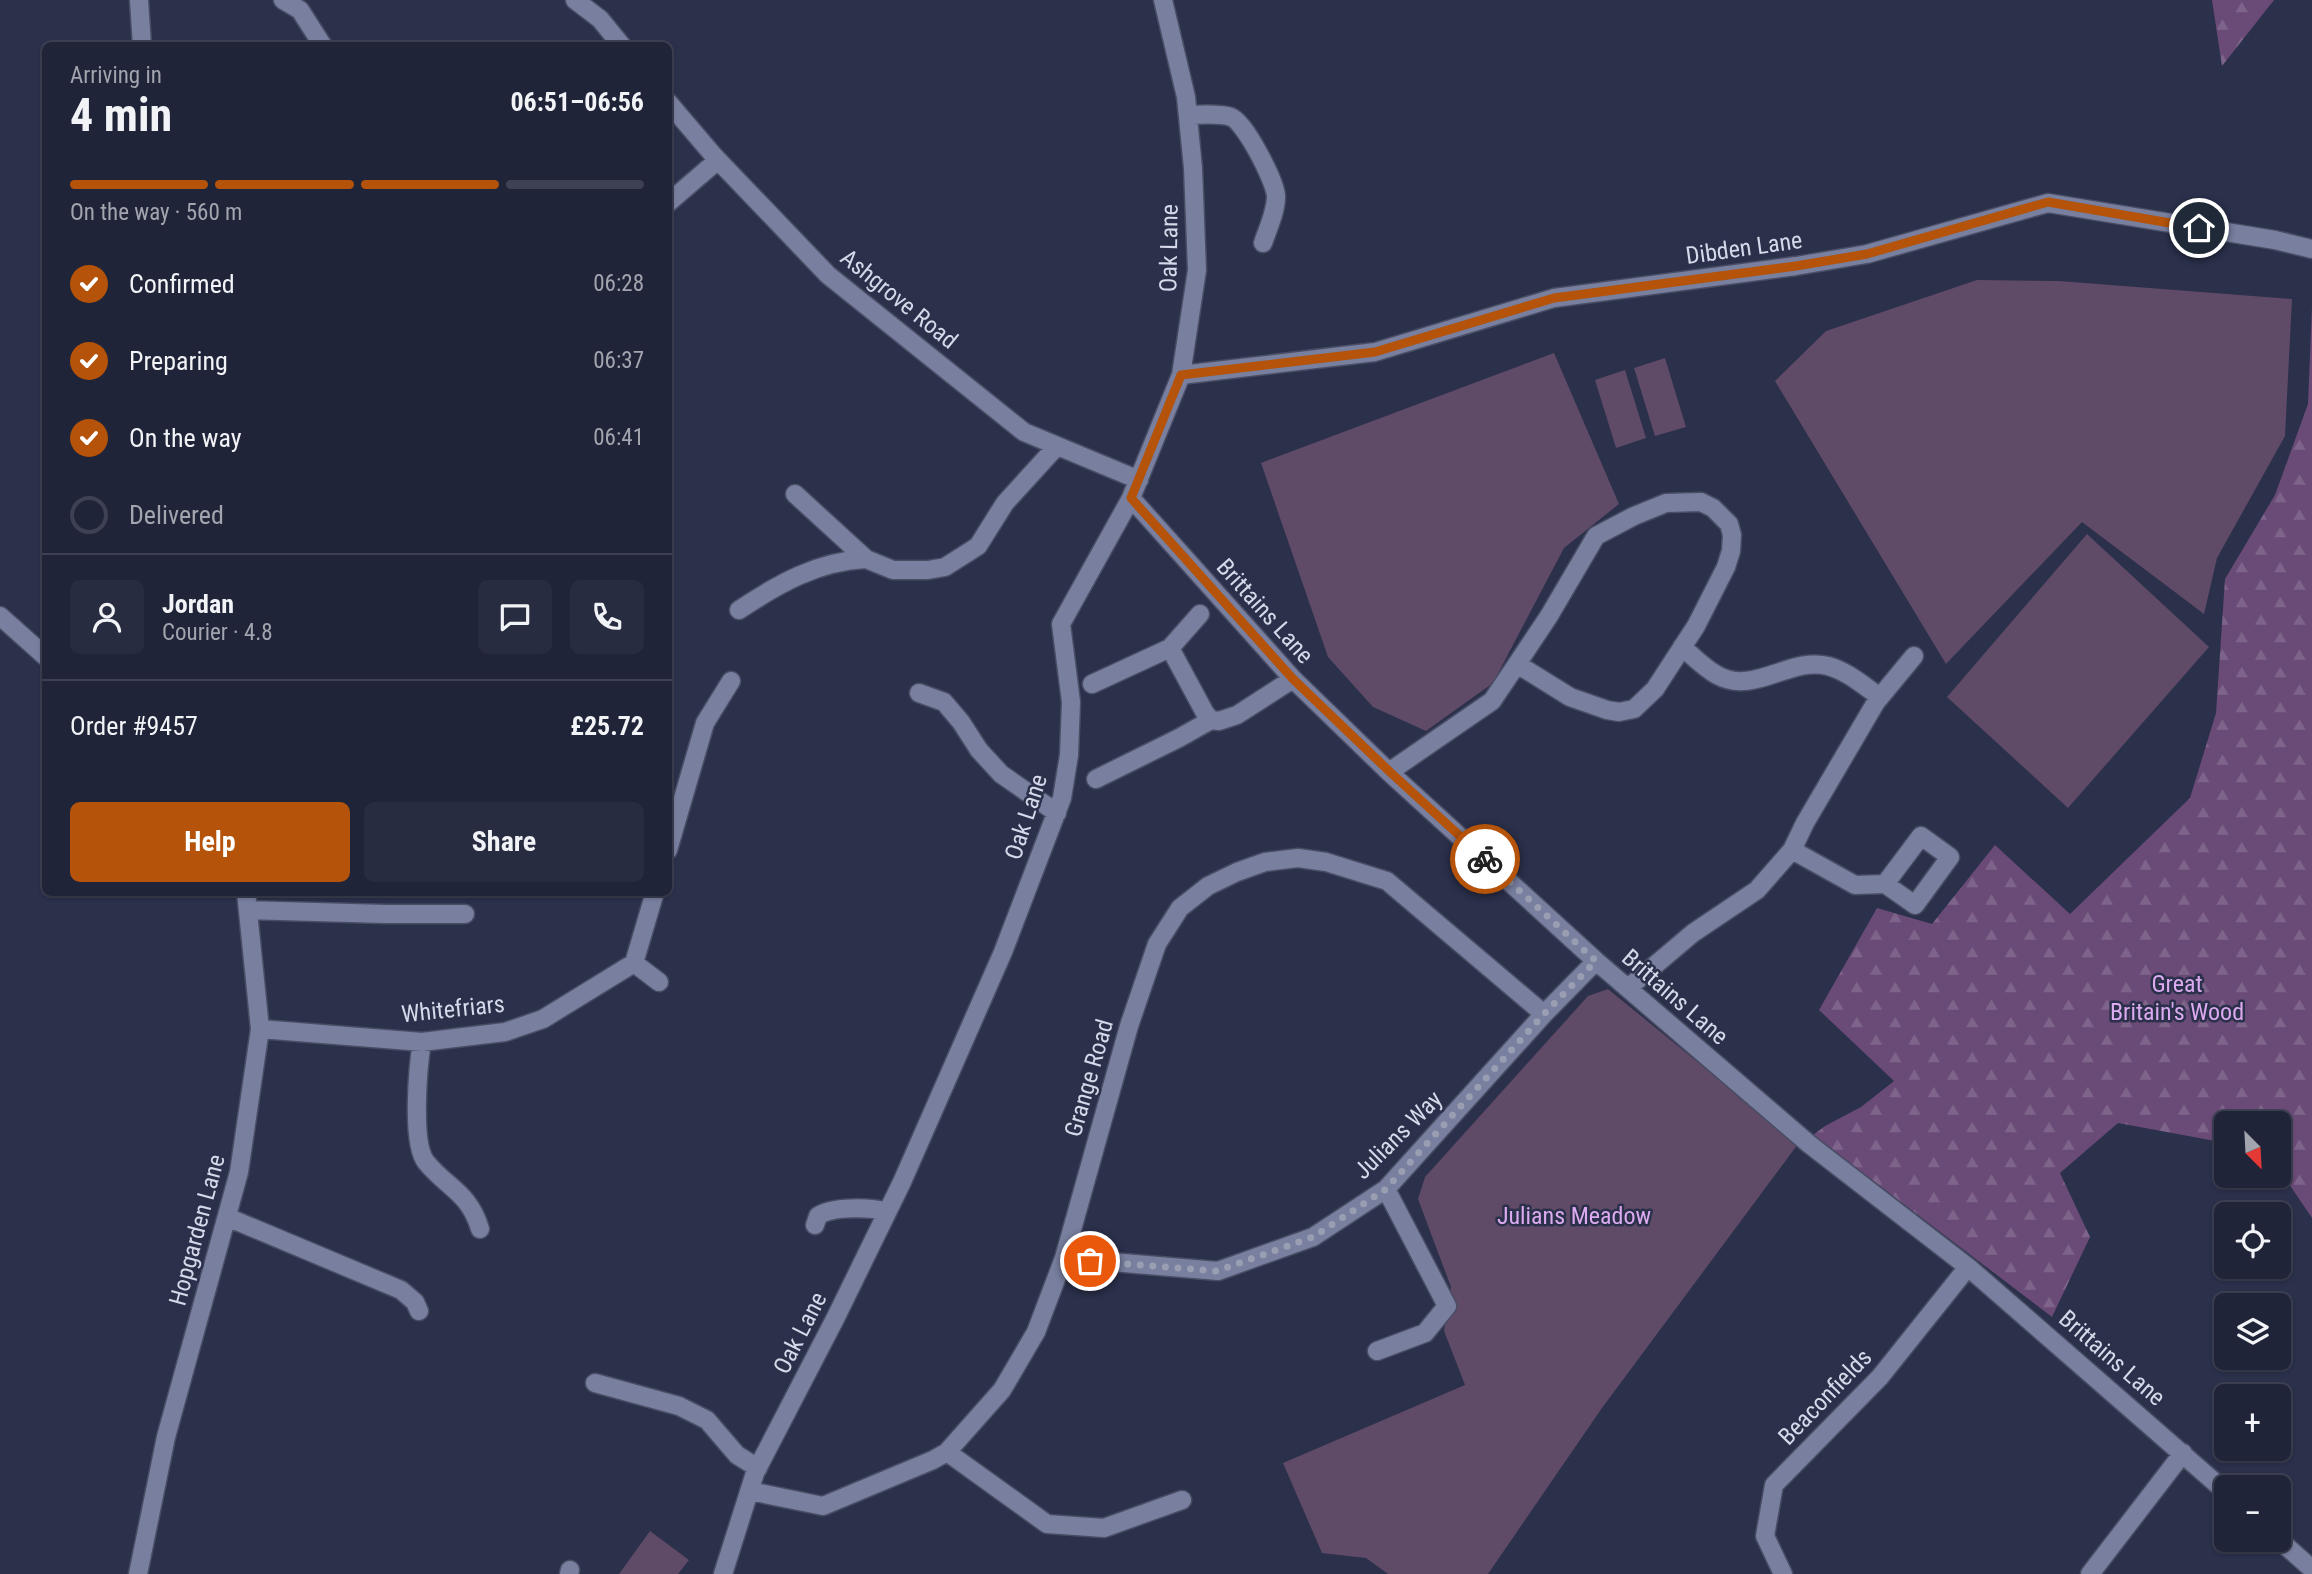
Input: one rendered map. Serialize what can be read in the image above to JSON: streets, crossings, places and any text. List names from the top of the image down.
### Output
{
  "streets": {
    "street": [
      "Oak Lane",
      "Dibden Lane",
      "Ashgrove Road",
      "Brittains Lane",
      "Whitefriars",
      "Grange Road",
      "Julians Way",
      "Hopgarden Lane",
      "Beaconfields"
    ]
  },
  "crossings": [
    ["Oak Lane", "Dibden Lane"],
    ["Oak Lane", "Ashgrove Road"],
    ["Oak Lane", "Brittains Lane"],
    ["Oak Lane", "Grange Road"],
    ["Brittains Lane", "Julians Way"],
    ["Brittains Lane", "Beaconfields"],
    ["Whitefriars", "Hopgarden Lane"],
    ["Grange Road", "Julians Way"]
  ],
  "parks": ["Great Britain's Wood", "Julians Meadow"],
  "north": "bottom right",
  "page": {
    "heading": ["4 min", "Arriving in", "06:51–06:56"],
    "panel": [
      "Jordan",
      "Courier · 4.8",
      "Order #9457",
      "£25.72"
    ],
    "bar": "On the way · 560 m",
    "list": [
      ["Confirmed", "06:28"],
      ["Preparing", "06:37"],
      ["On the way", "06:41"],
      "Delivered"
    ],
    "buttons": ["Help", "Share"],
    "map_buttons": ["+", "−"]
  }
}
